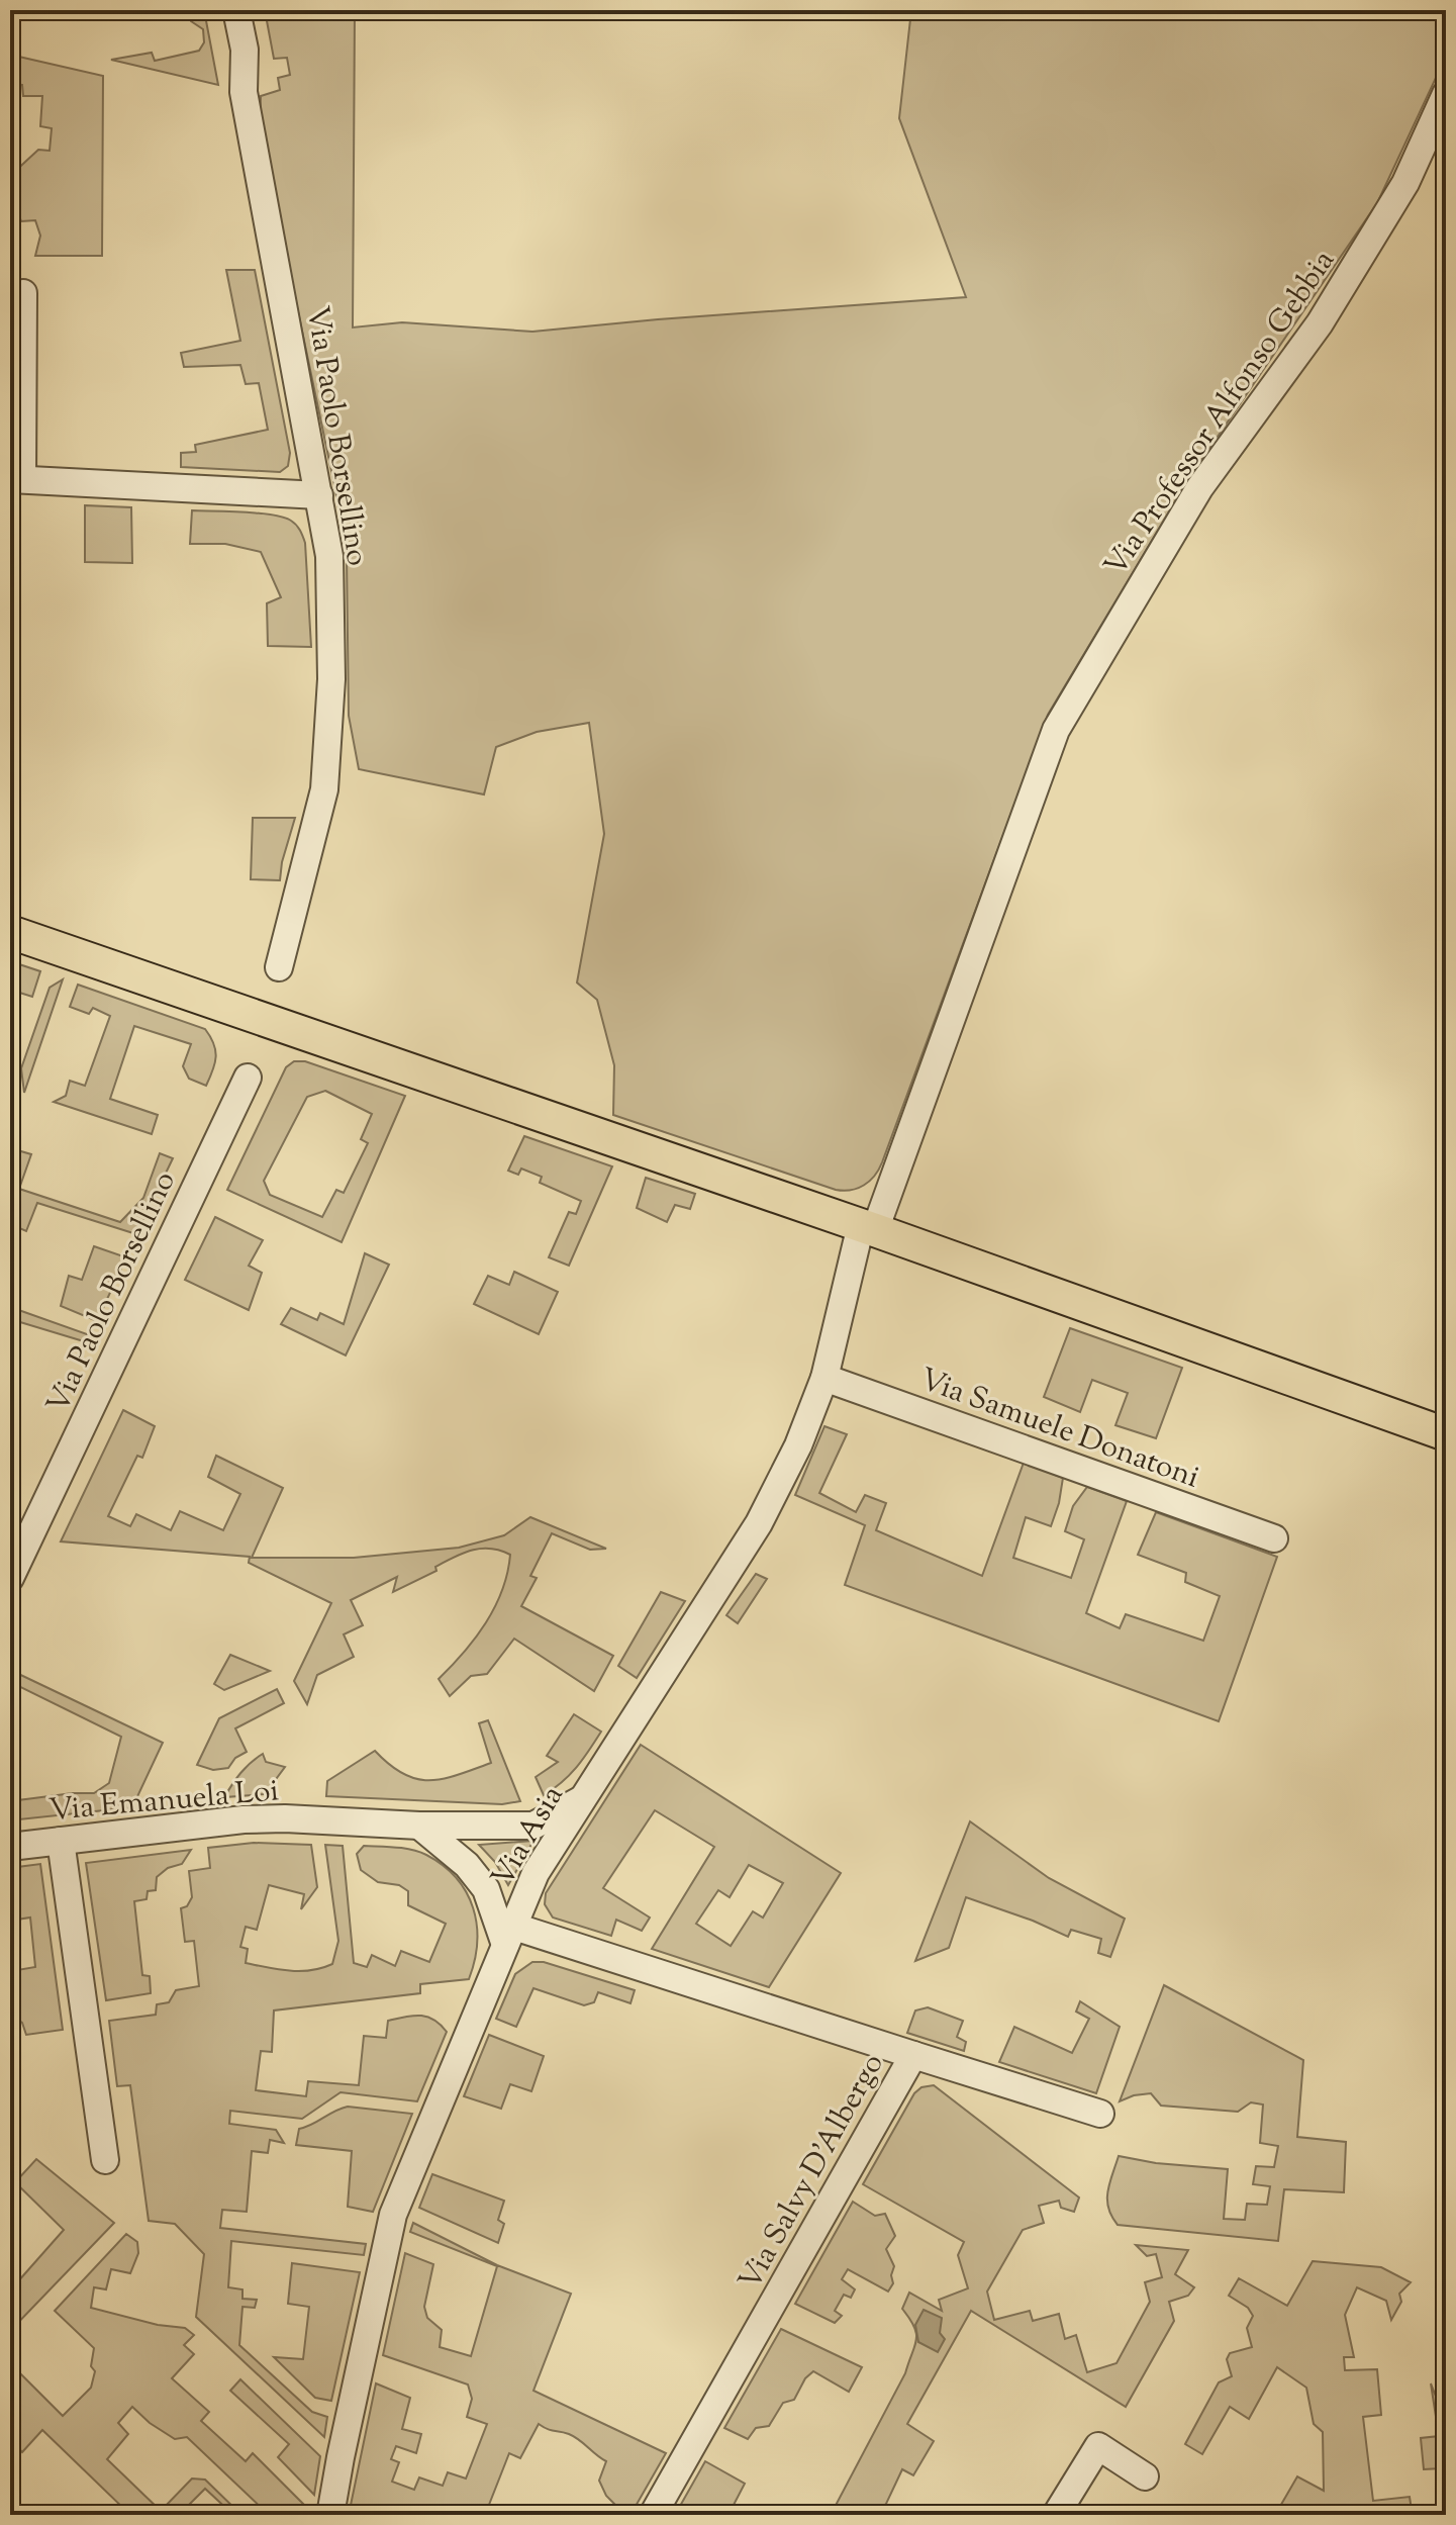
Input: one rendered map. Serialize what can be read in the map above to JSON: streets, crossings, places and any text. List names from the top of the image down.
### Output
{
  "streets": {
    "street": [
      "Via Professor Alfonso Gebbia",
      "Via Paolo Borsellino",
      "Via Samuele Donatoni",
      "Via Emanuela Loi",
      "Via Asia",
      "Via Salvy D'Albergo"
    ]
  },
  "crossings": [
    ["Via Professor Alfonso Gebbia", "Via Asia"],
    ["Via Samuele Donatoni", "Via Asia"],
    ["Via Emanuela Loi", "Via Asia"],
    ["Via Asia", "Via Salvy D'Albergo"]
  ]
}
